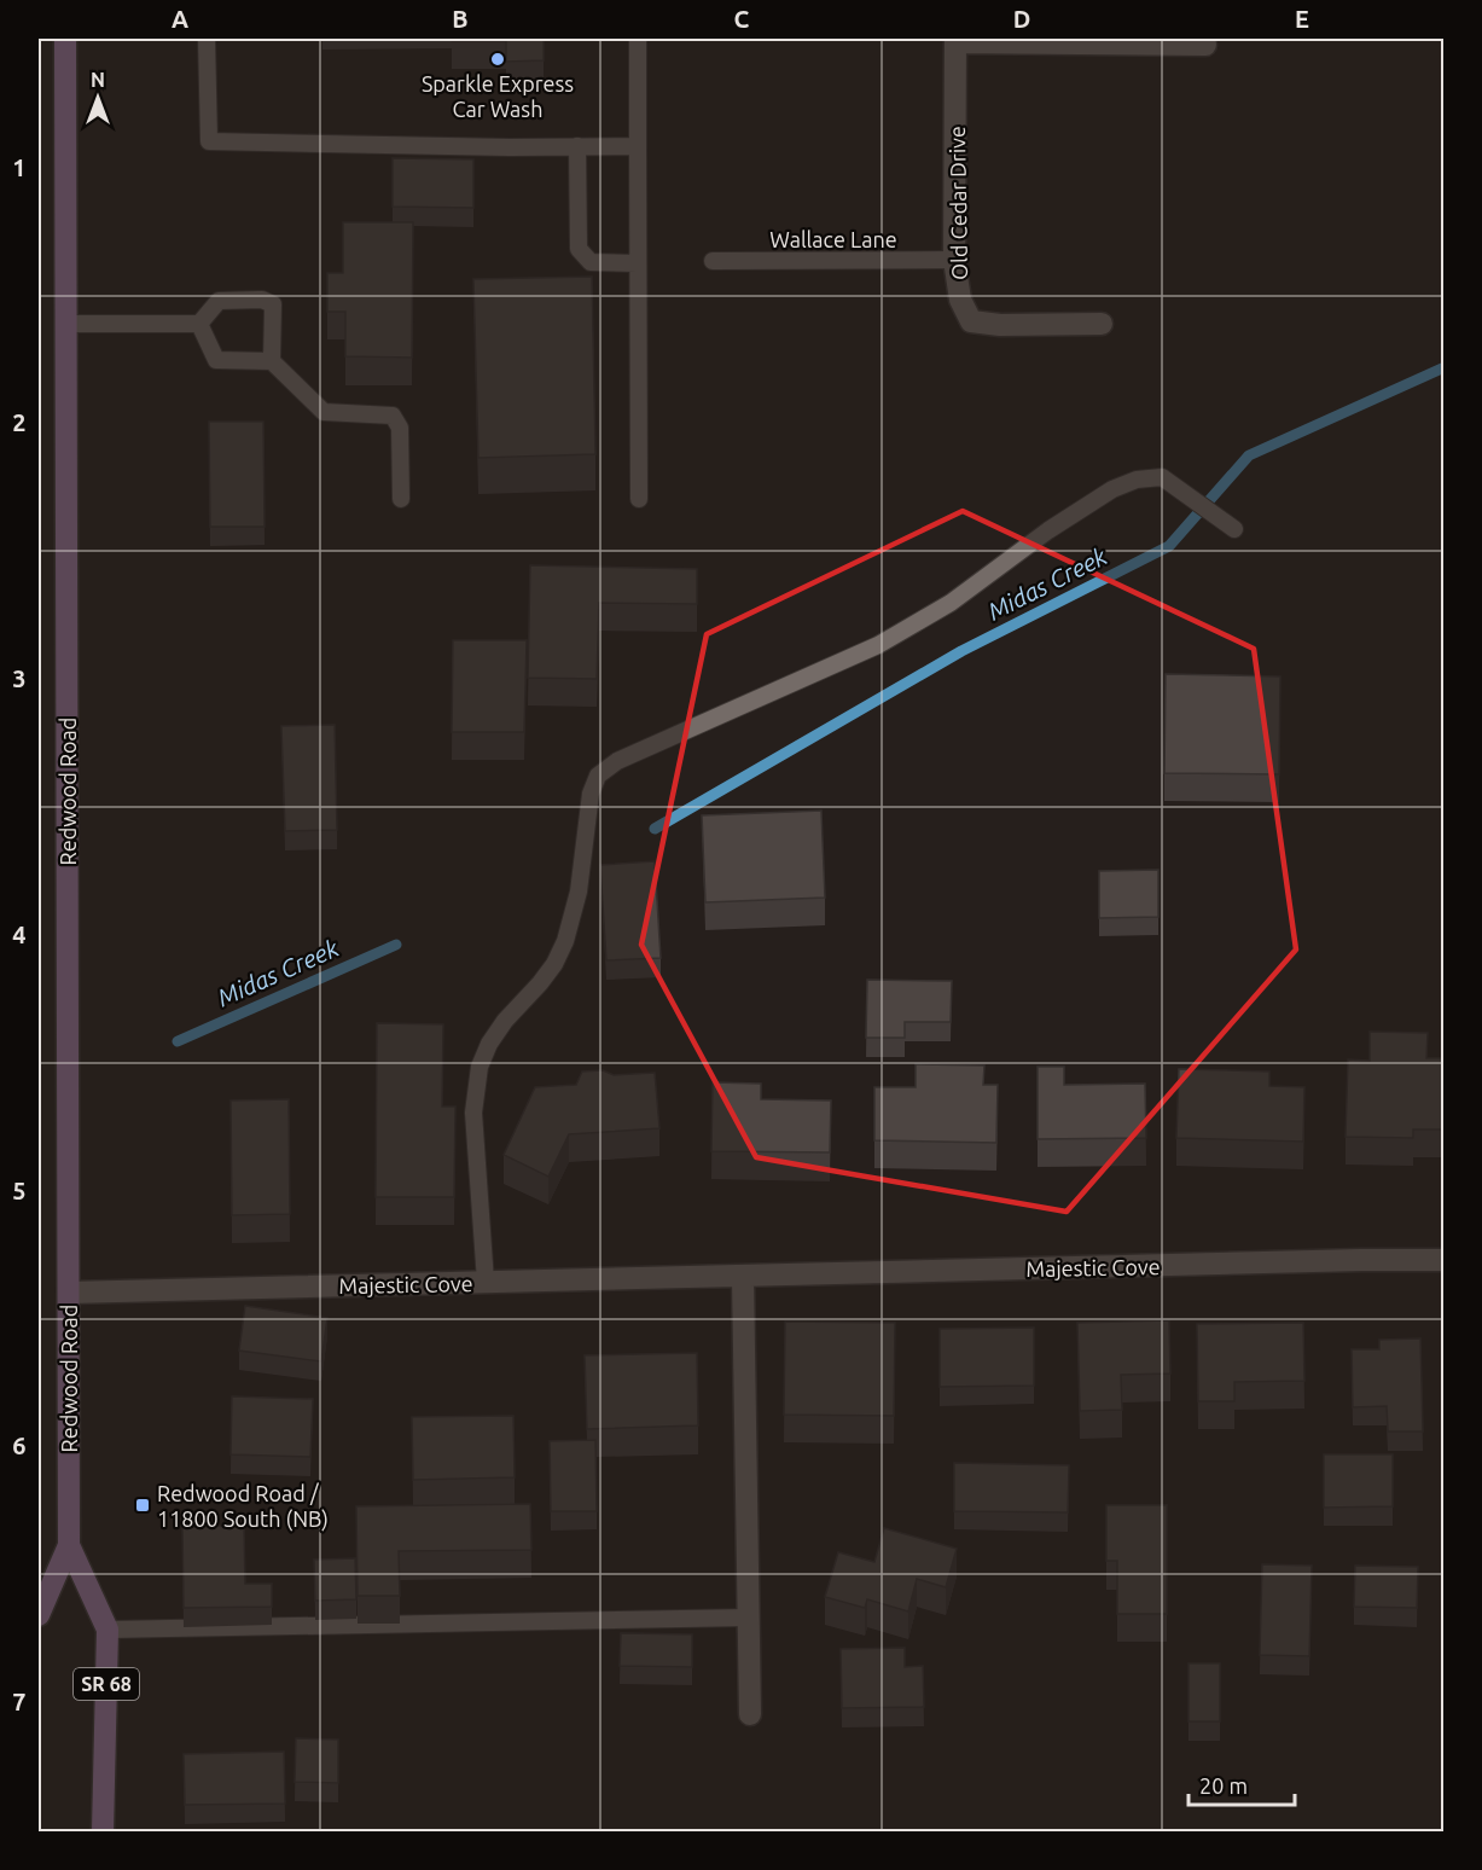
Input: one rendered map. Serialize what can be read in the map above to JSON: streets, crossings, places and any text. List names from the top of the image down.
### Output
{
  "streets": {
    "main road": ["Redwood Road", "SR 68"],
    "street": ["Old Cedar Drive", "Majestic Cove"],
    "lane": ["Wallace Lane"]
  },
  "crossings": [
    ["Old Cedar Drive", "Wallace Lane"],
    ["Redwood Road", "Majestic Cove"]
  ],
  "water": ["Midas Creek"],
  "places": {
    "other": ["Sparkle Express Car Wash"],
    "transit": ["Redwood Road / 11800 South (NB)"]
  },
  "scale_bar": "20 m",
  "north": "top",
  "grid": {
    "columns": [
      "A",
      "B",
      "C",
      "D",
      "E"
    ],
    "rows": [
      "1",
      "2",
      "3",
      "4",
      "5",
      "6",
      "7"
    ]
  }
}
